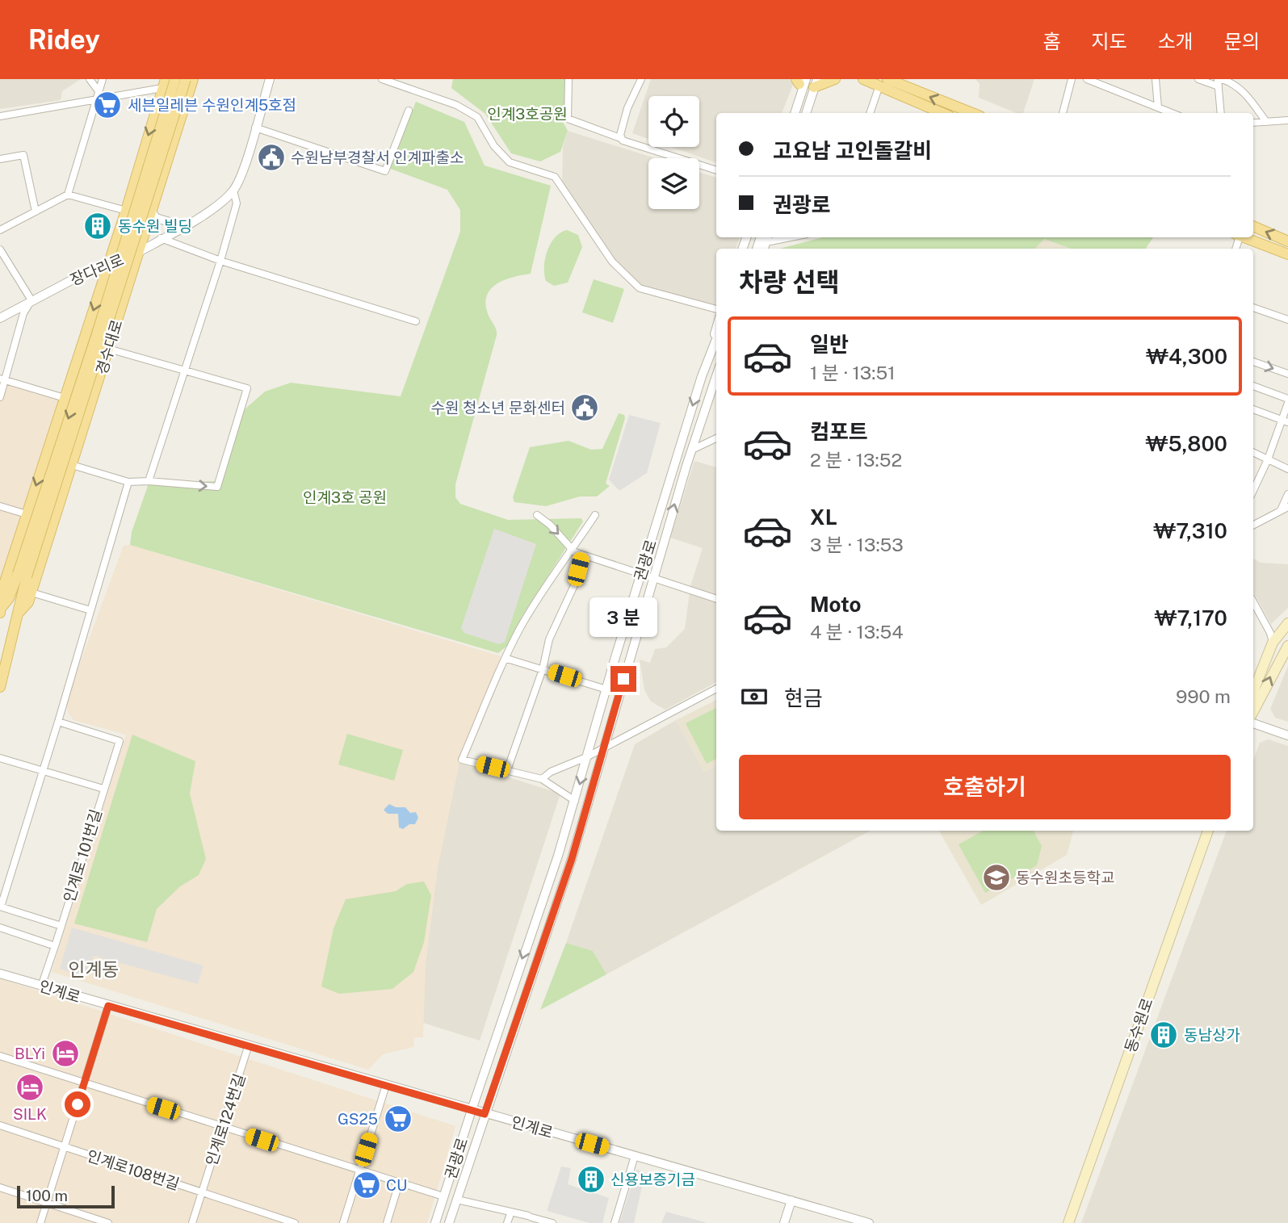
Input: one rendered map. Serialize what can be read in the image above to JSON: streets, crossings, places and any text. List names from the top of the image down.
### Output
{
  "streets": {
    "main road": ["경수대로", "동수원로"],
    "street": [
      "장다리로",
      "권광로",
      "인계로 101번길",
      "인계로",
      "인계로124번길",
      "인계로108번길"
    ]
  },
  "crossings": [
    ["장다리로", "경수대로"],
    ["권광로", "인계로"],
    ["인계로", "인계로124번길"],
    ["인계로124번길", "인계로108번길"]
  ],
  "districts": ["인계동"],
  "parks": ["인계3호공원", "인계3호 공원"],
  "places": {
    "supermarket": ["세븐일레븐 수원인계5호점", "GS25", "CU"],
    "public building": ["수원남부경찰서 인계파출소", "수원 청소년 문화센터"],
    "building": ["동수원 빌딩", "동남상가", "신용보증기금"],
    "school or university": ["동수원초등학교"],
    "hotel": ["BLYi", "SILK"]
  },
  "scale_bar": "100 m",
  "page": {
    "header": "Ridey",
    "nav": [
      "홈",
      "지도",
      "소개",
      "문의"
    ],
    "banner": ["고요남 고인돌갈비", "권광로"],
    "heading": "차량 선택",
    "list": [
      {
        "name": "일반",
        "note": "1 분 · 13:51",
        "value": "₩4,300"
      },
      {
        "name": "컴포트",
        "note": "2 분 · 13:52",
        "value": "₩5,800"
      },
      {
        "name": "XL",
        "note": "3 분 · 13:53",
        "value": "₩7,310"
      },
      {
        "name": "Moto",
        "note": "4 분 · 13:54",
        "value": "₩7,170"
      }
    ],
    "bubble": "3 분",
    "pay": ["현금", "990 m"],
    "buttons": "호출하기",
    "scale": "100 m"
  }
}
